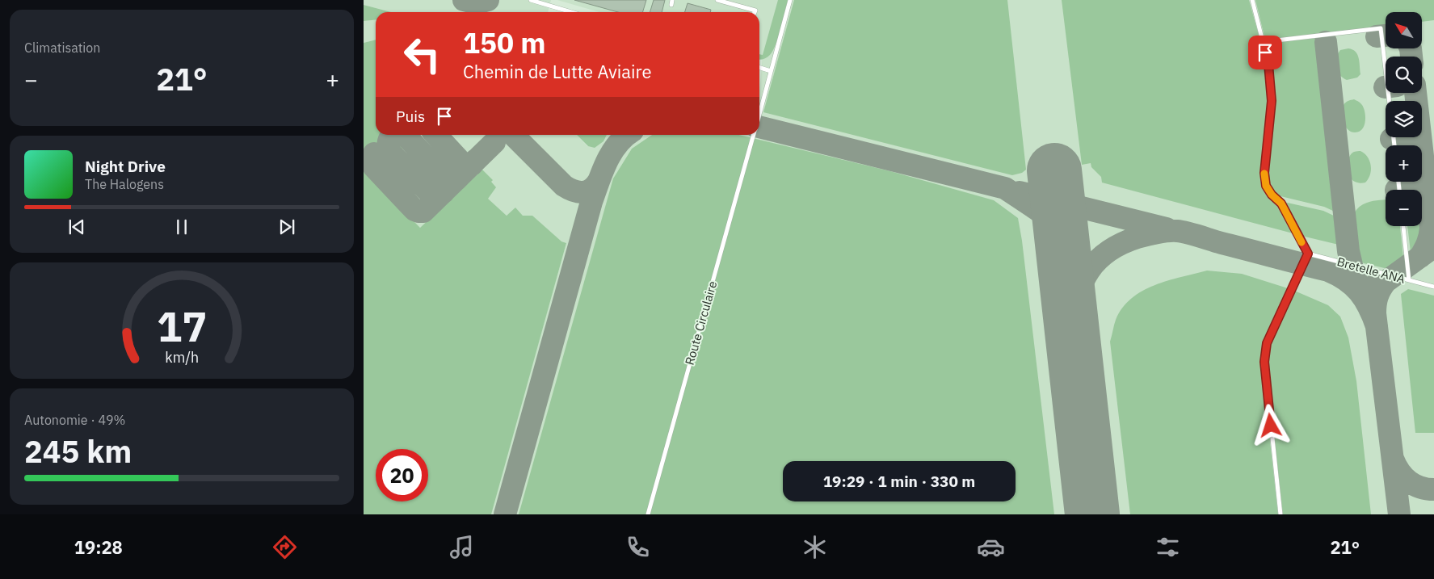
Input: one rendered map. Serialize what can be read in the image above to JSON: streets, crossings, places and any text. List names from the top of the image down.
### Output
{
  "streets": {
    "lane": ["Bretelle ANA", "Route Circulaire"]
  },
  "north": "top left",
  "page": {
    "tile": [
      "Climatisation",
      ["Autonomie · 49%", "245 km"]
    ],
    "map_buttons": ["+", "−"],
    "turn": ["150 m", "Chemin de Lutte Aviaire"],
    "heat": ["−", "21°", "+"],
    "then": "Puis",
    "song": ["Night Drive", "The Halogens"],
    "limit": "20",
    "trip": "19:29 · 1 min · 330 m",
    "tabs": ["19:28", "21°"],
    "gauge": ["17", "km/h"]
  }
}
